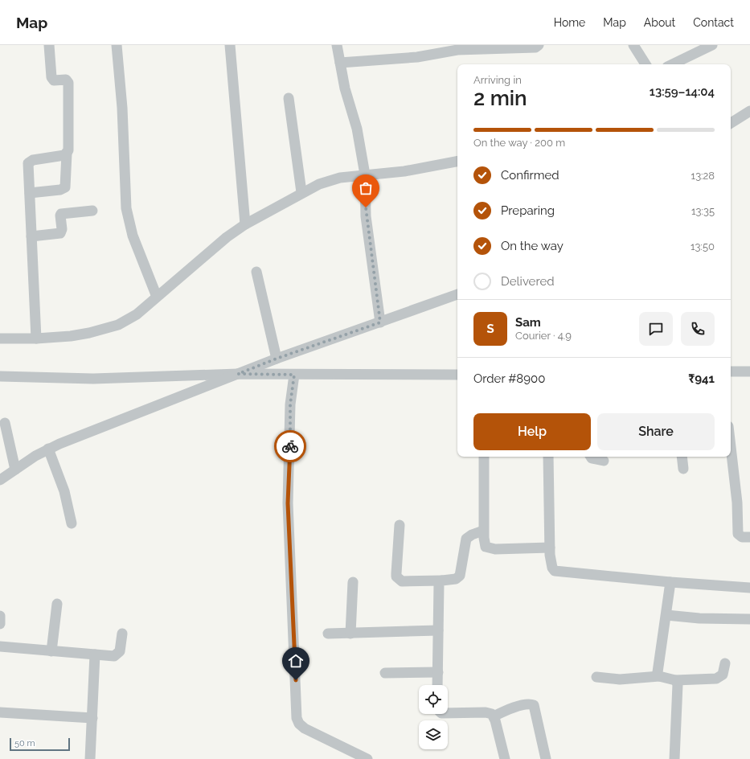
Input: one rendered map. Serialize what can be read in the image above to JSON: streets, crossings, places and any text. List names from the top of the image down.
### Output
{
  "scale_bar": "50 m",
  "page": {
    "header": "Map",
    "nav": [
      "Home",
      "Map",
      "About",
      "Contact"
    ],
    "heading": ["2 min", "Arriving in", "13:59–14:04"],
    "panel": [
      "Sam",
      "Courier · 4.9",
      "Order #8900",
      "₹941"
    ],
    "bar": "On the way · 200 m",
    "list": [
      ["Confirmed", "13:28"],
      ["Preparing", "13:35"],
      ["On the way", "13:50"],
      "Delivered"
    ],
    "round": "S",
    "buttons": ["Help", "Share"],
    "scale": "50 m"
  }
}
